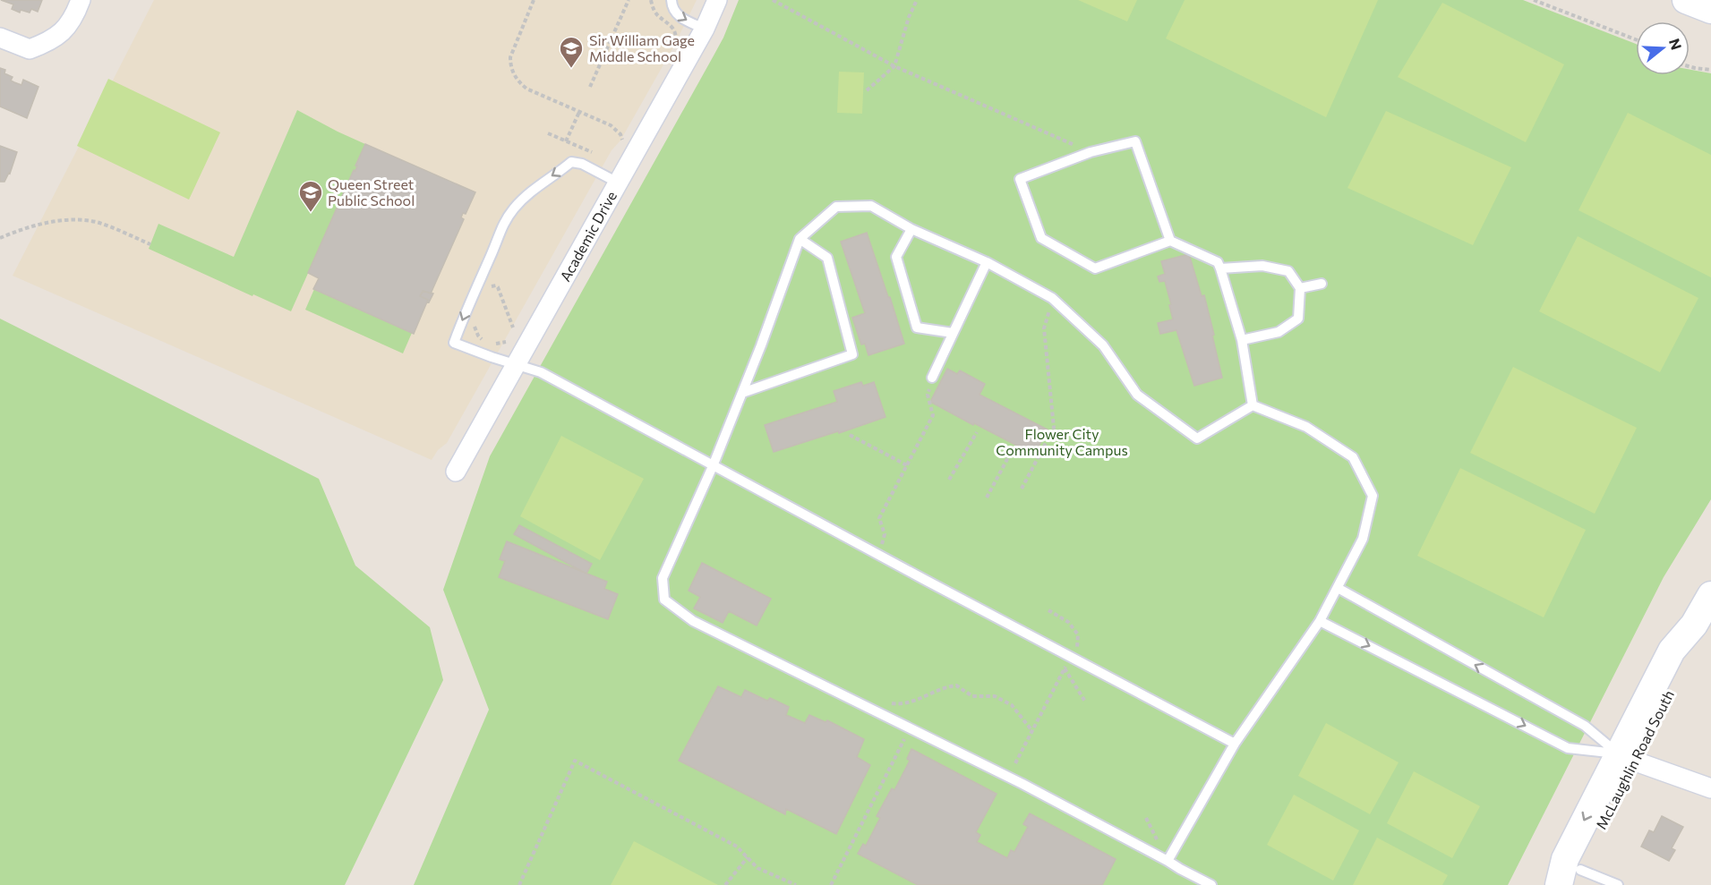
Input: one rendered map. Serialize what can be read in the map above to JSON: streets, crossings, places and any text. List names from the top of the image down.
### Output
{
  "streets": {
    "main road": ["McLaughlin Road South"],
    "street": ["Academic Drive"]
  },
  "parks": ["Flower City Community Campus"],
  "places": {
    "school or university": ["Sir William Gage Middle School", "Queen Street Public School"]
  },
  "north": "right"
}
